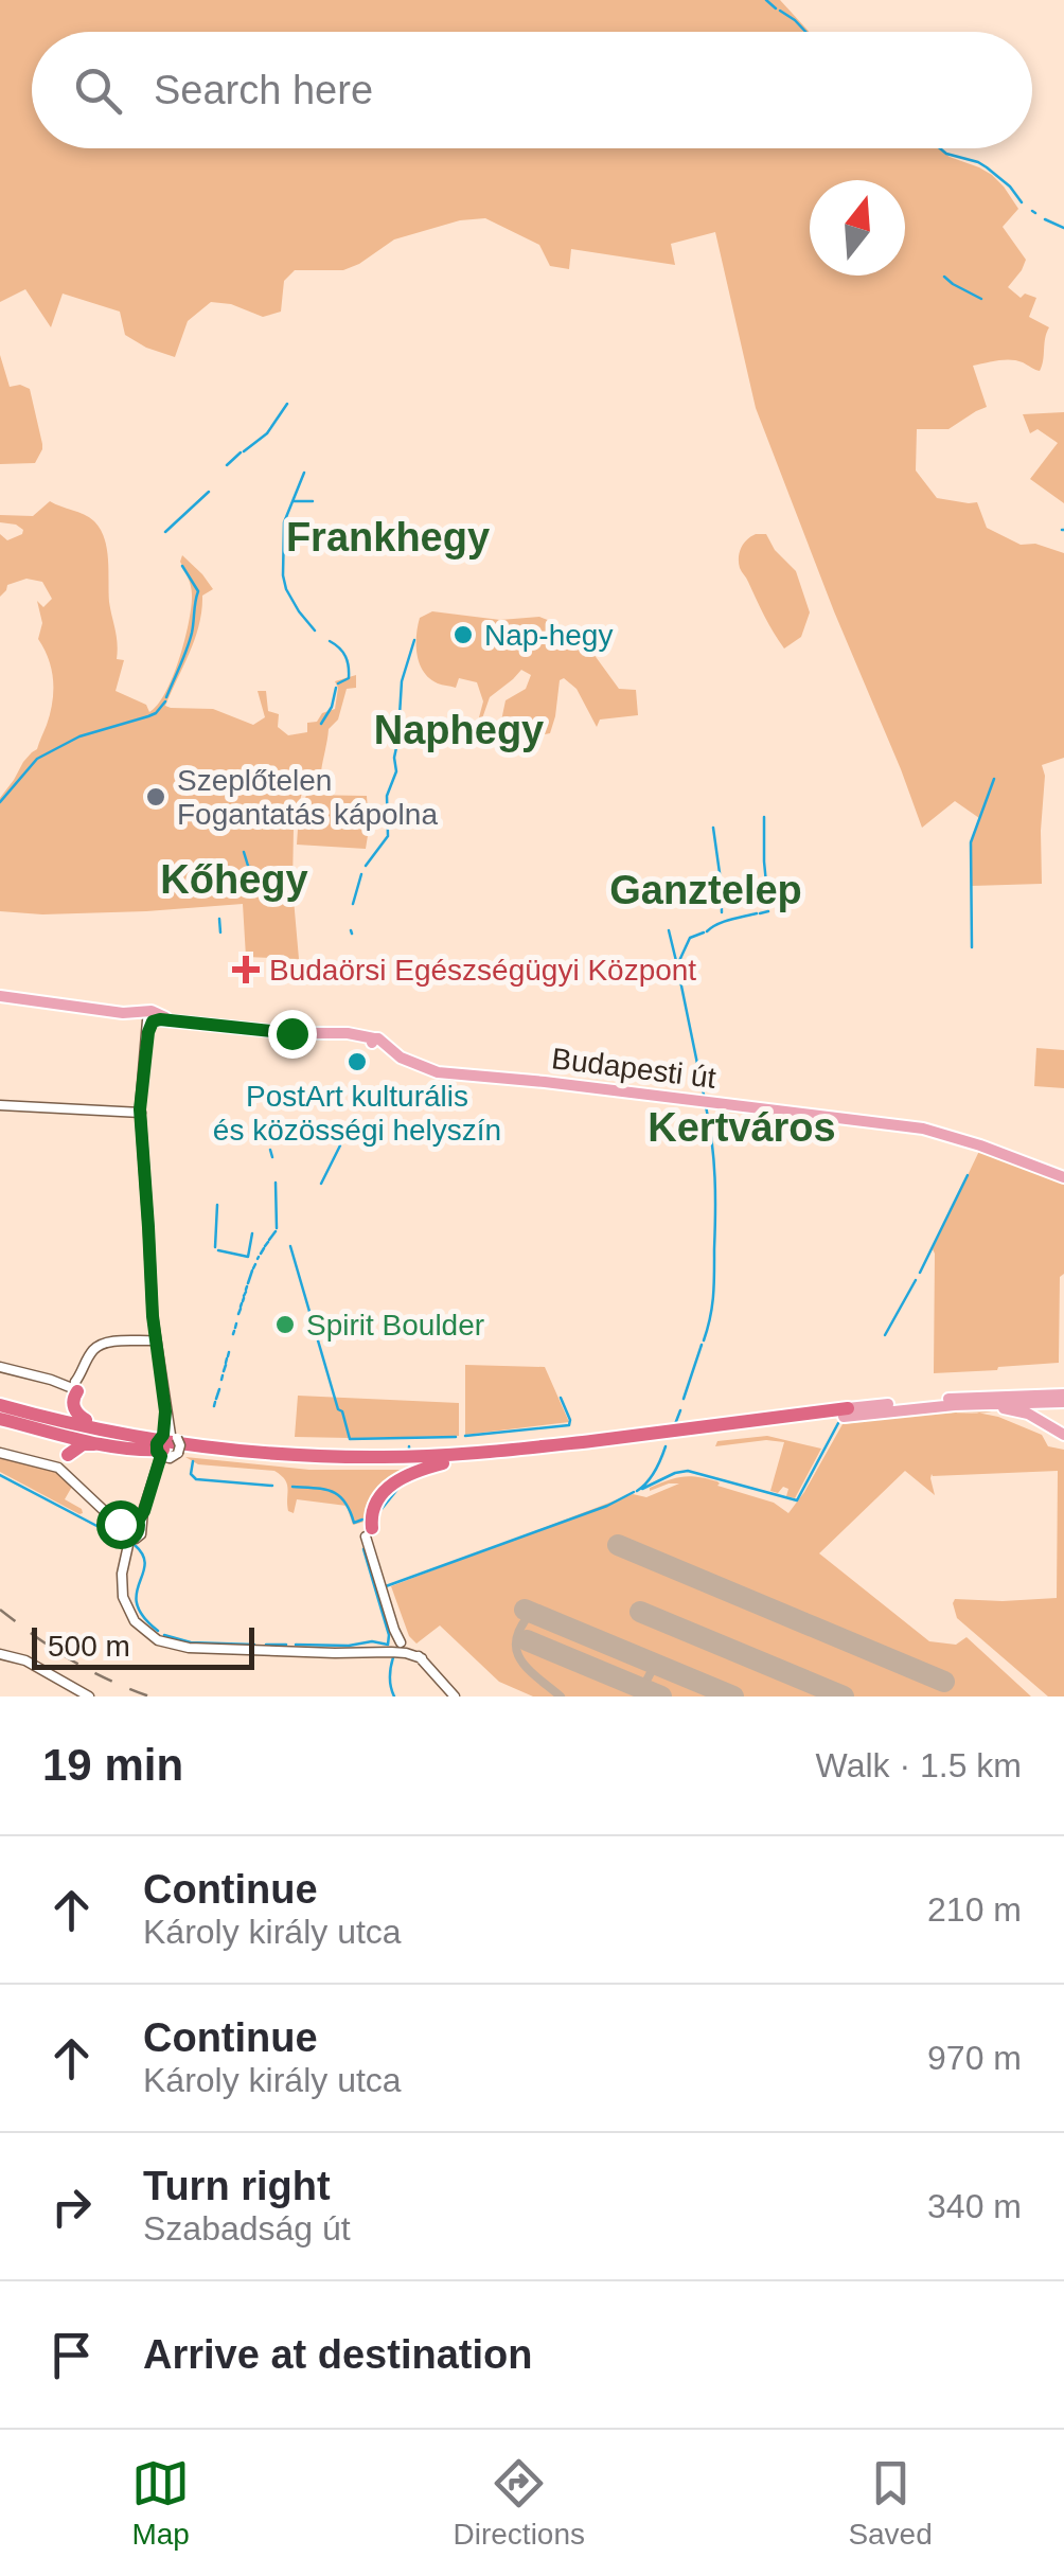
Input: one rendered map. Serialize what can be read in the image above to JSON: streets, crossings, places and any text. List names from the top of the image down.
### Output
{
  "streets": {
    "main road": ["Budapesti út"]
  },
  "districts": [
    "Frankhegy",
    "Naphegy",
    "Kőhegy",
    "Ganztelep",
    "Kertváros"
  ],
  "places": {
    "other": [
      "Nap-hegy",
      "Szeplőtelen Fogantatás kápolna",
      "PostArt kulturális és közösségi helyszín",
      "Spirit Boulder"
    ],
    "health": ["Budaörsi Egészségügyi Központ"]
  },
  "scale_bar": "500 m",
  "north": "top",
  "page": {
    "search": "Search here",
    "scale": "500 m",
    "heading": ["19 min", "Walk · 1.5 km"],
    "list": [
      ["Continue", "Károly király utca", "210 m"],
      ["Continue", "Károly király utca", "970 m"],
      ["Turn right", "Szabadság út", "340 m"],
      "Arrive at destination"
    ],
    "nav": ["Map", "Directions", "Saved"]
  }
}
